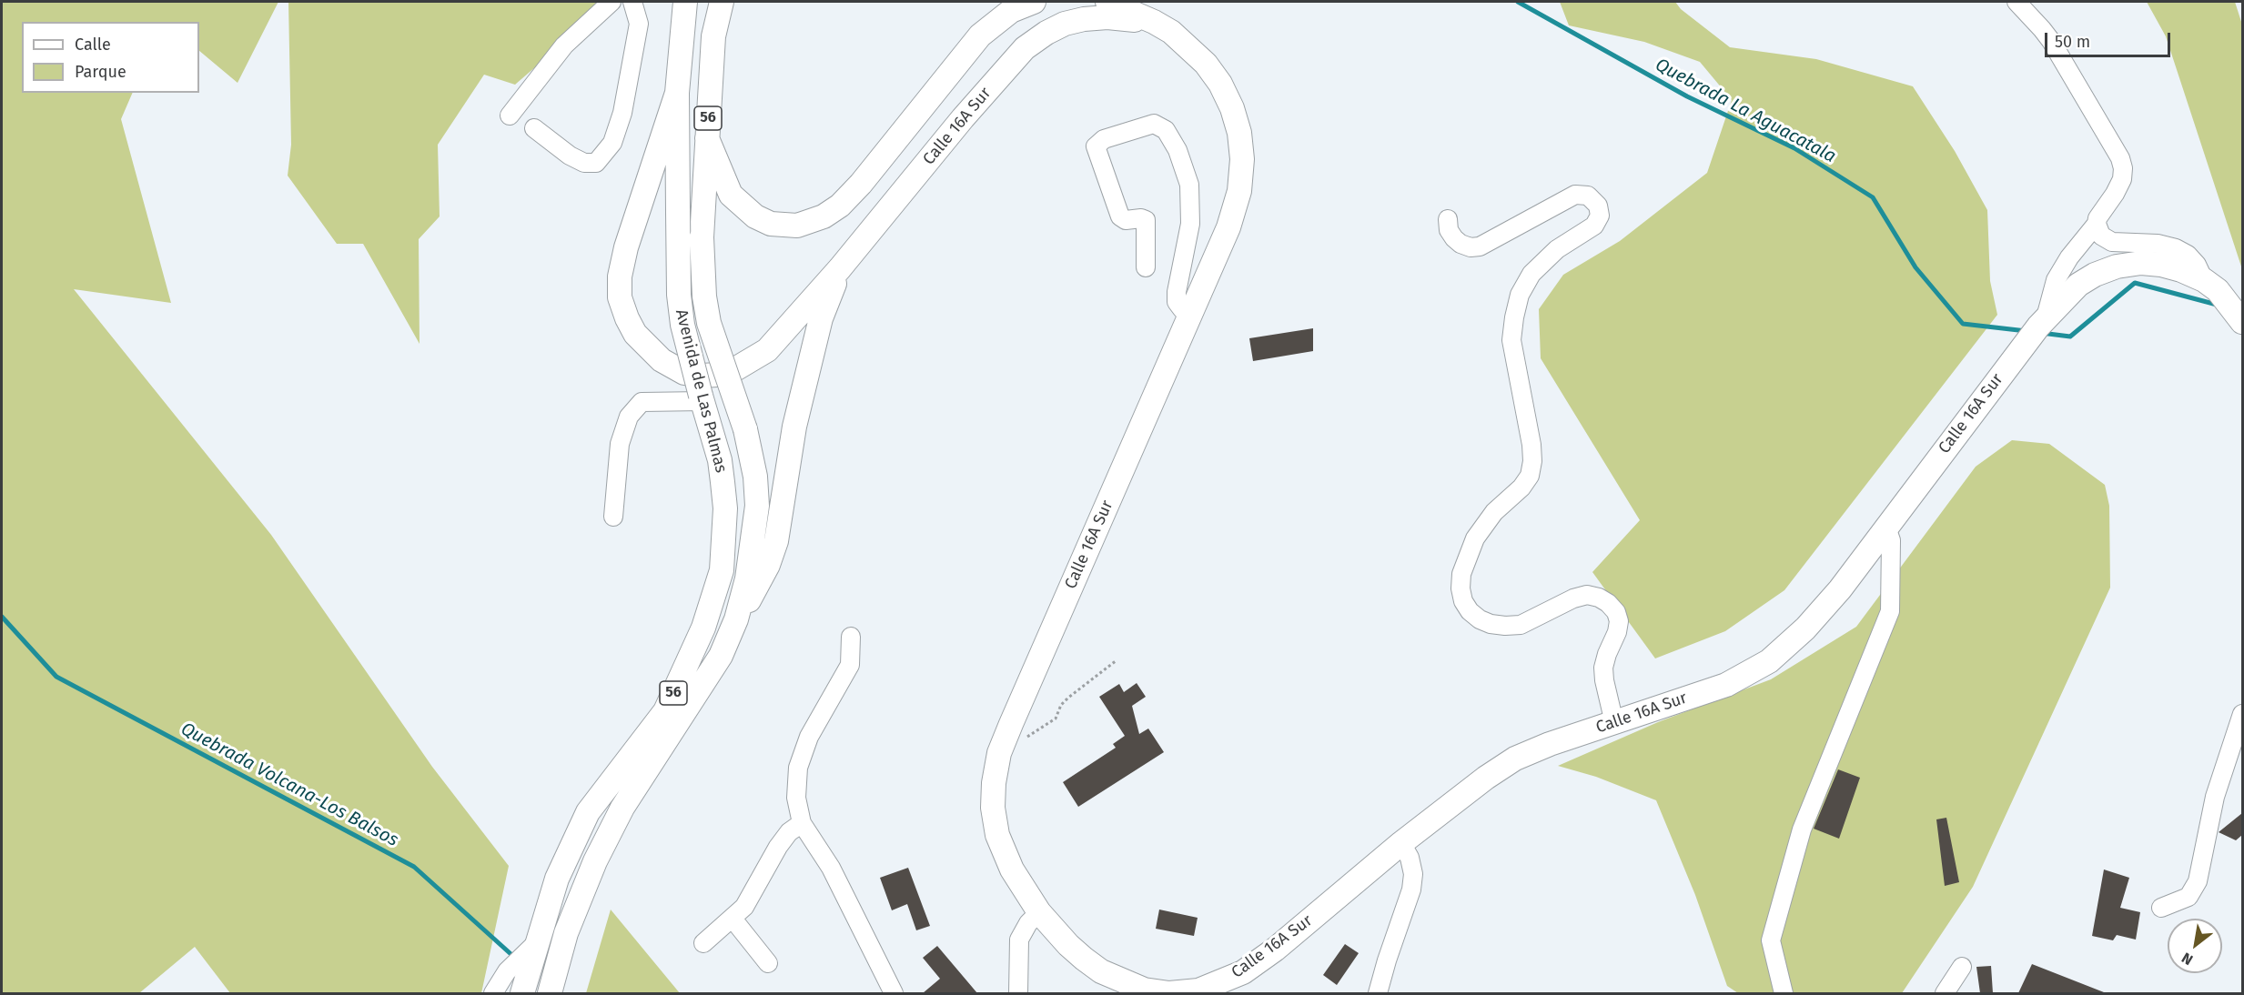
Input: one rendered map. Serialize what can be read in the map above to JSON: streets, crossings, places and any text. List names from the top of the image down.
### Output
{
  "streets": {
    "main road": ["56", "Calle 16A Sur", "Avenida de Las Palmas"]
  },
  "crossings": [
    ["Calle 16A Sur", "Avenida de Las Palmas"]
  ],
  "water": ["Quebrada La Aguacatala", "Quebrada Volcana-Los Balsos"],
  "legend": ["Calle", "Parque"],
  "scale_bar": "50 m",
  "north": "bottom left"
}
